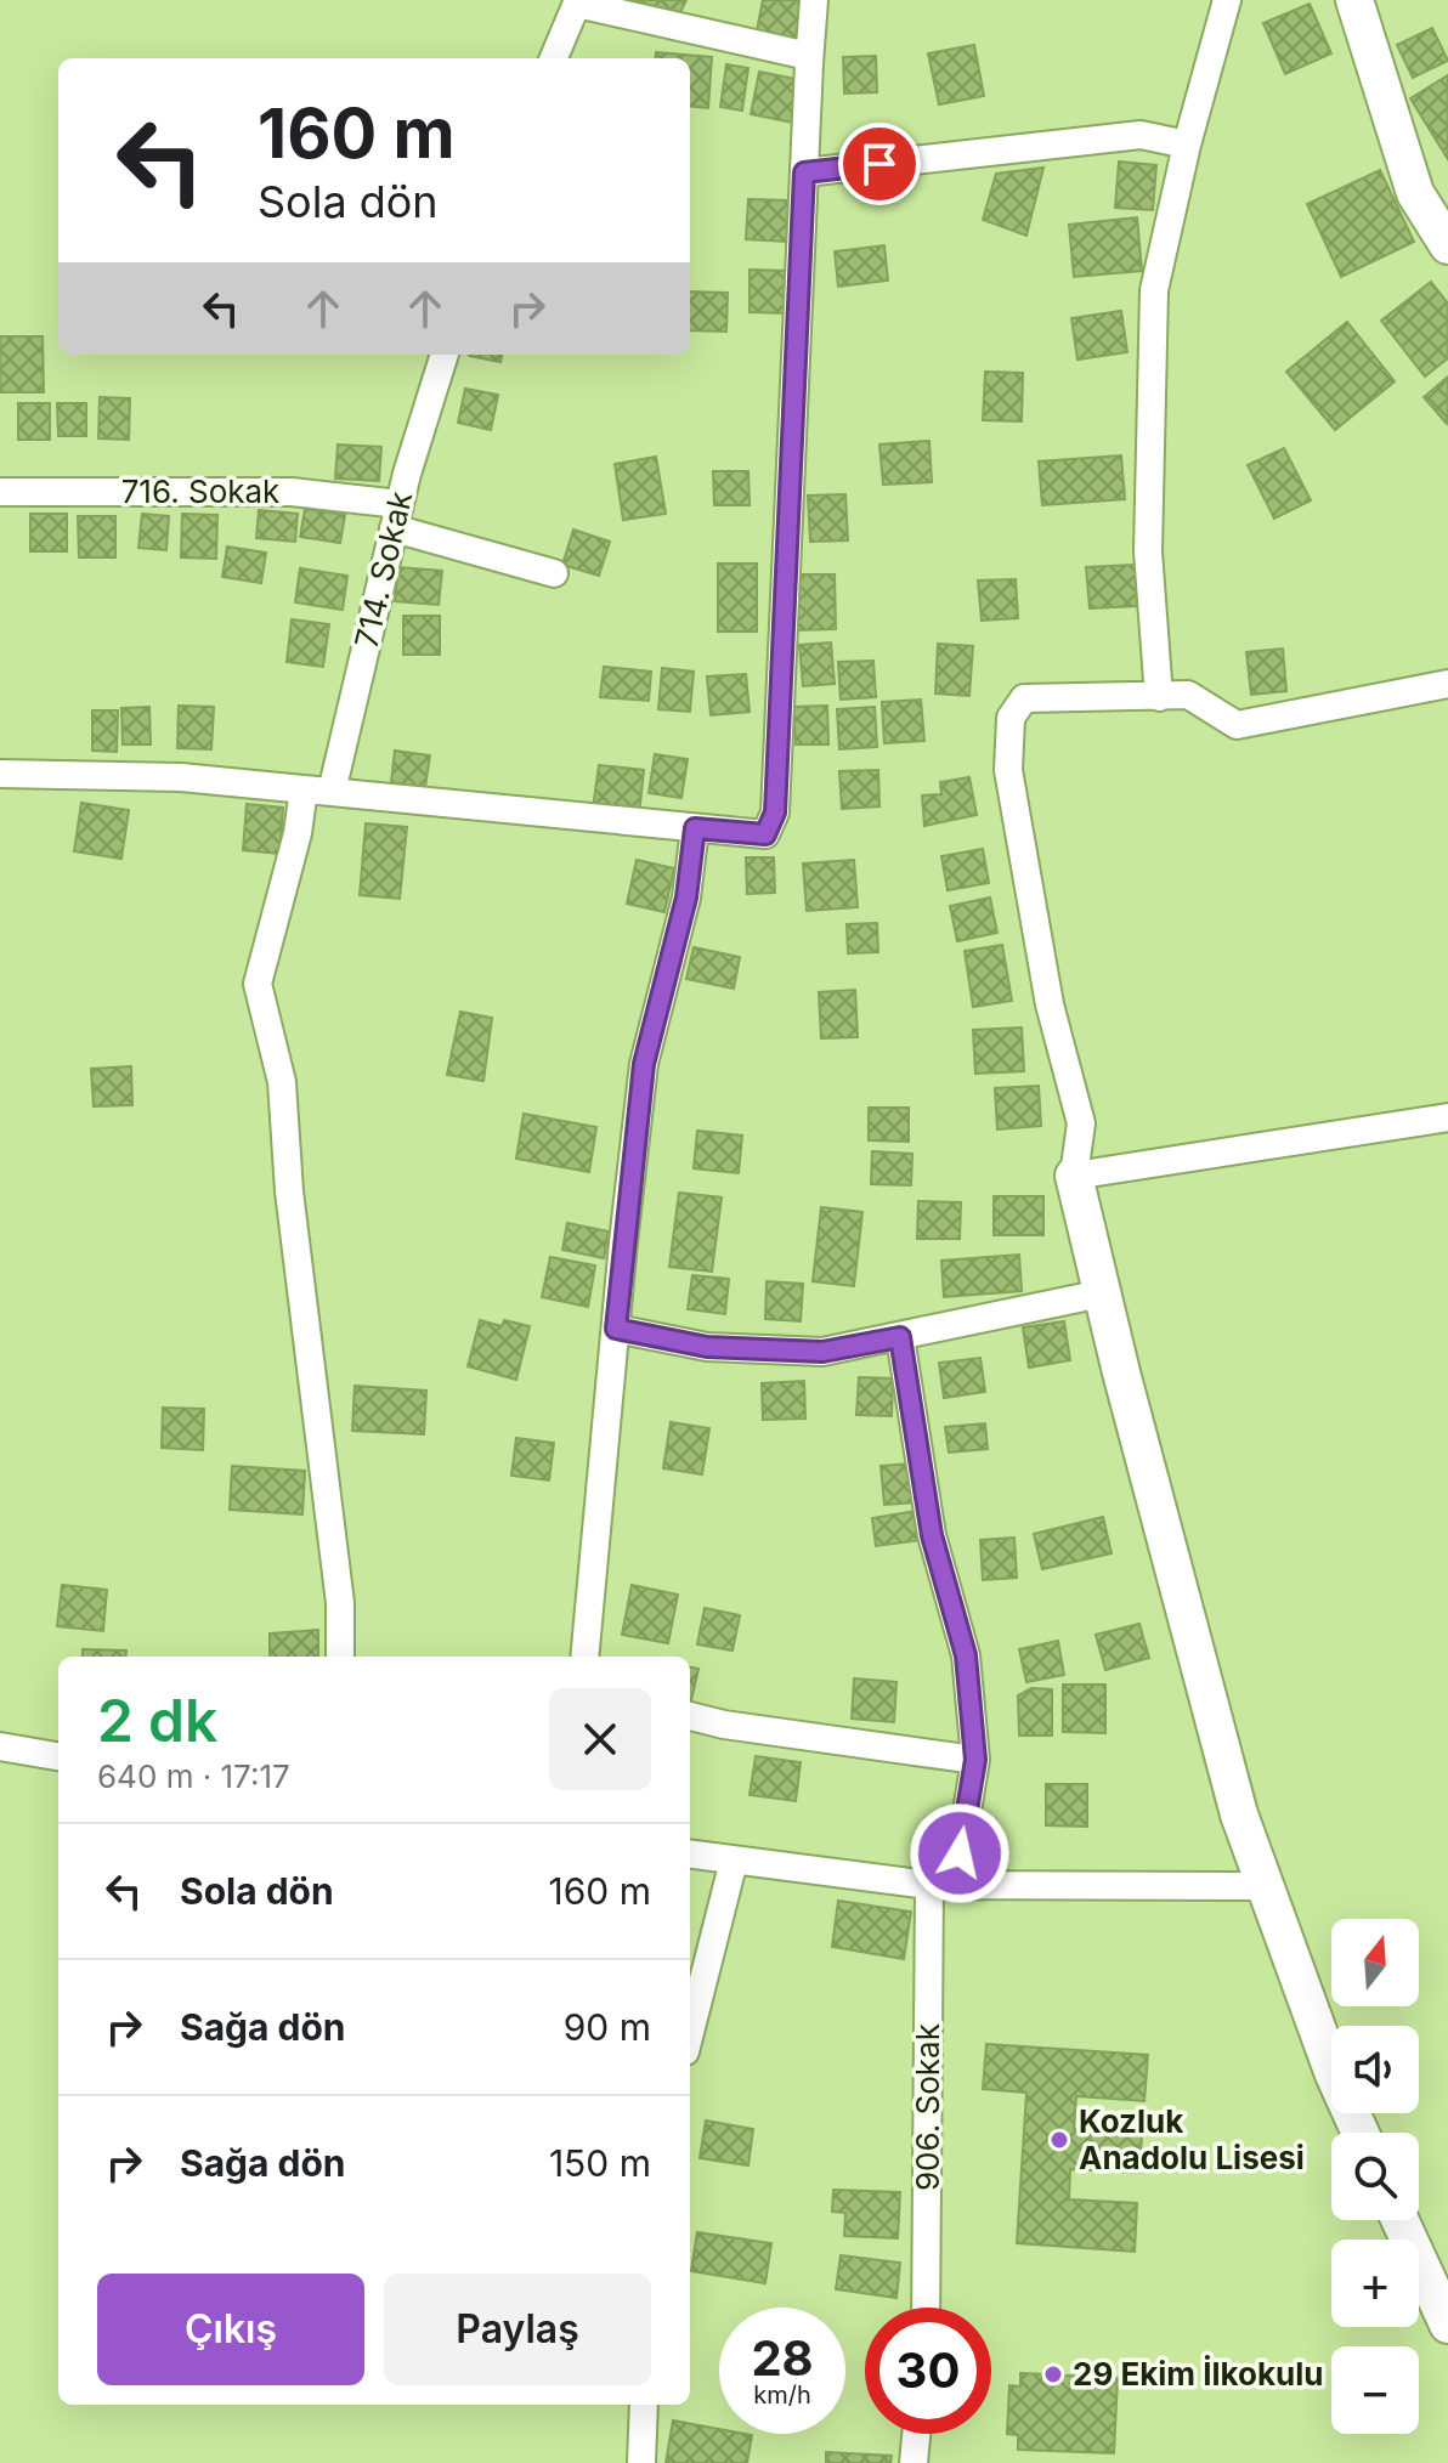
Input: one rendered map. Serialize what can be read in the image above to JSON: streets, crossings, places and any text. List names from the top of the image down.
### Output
{
  "streets": {
    "street": ["716. Sokak", "714. Sokak", "906. Sokak"]
  },
  "crossings": [
    ["716. Sokak", "714. Sokak"]
  ],
  "places": ["Kozluk Anadolu Lisesi", "29 Ekim İlkokulu"],
  "north": "top",
  "page": {
    "turn": ["160 m", "Sola dön"],
    "heading": ["2 dk", "640 m · 17:17"],
    "list": [
      {
        "name": "Sola dön",
        "value": "160 m"
      },
      {
        "name": "Sağa dön",
        "value": "90 m"
      },
      {
        "name": "Sağa dön",
        "value": "150 m"
      }
    ],
    "map_buttons": ["+", "−"],
    "buttons": ["Çıkış", "Paylaş"],
    "speed": "28 km/h",
    "limit": "30"
  }
}
